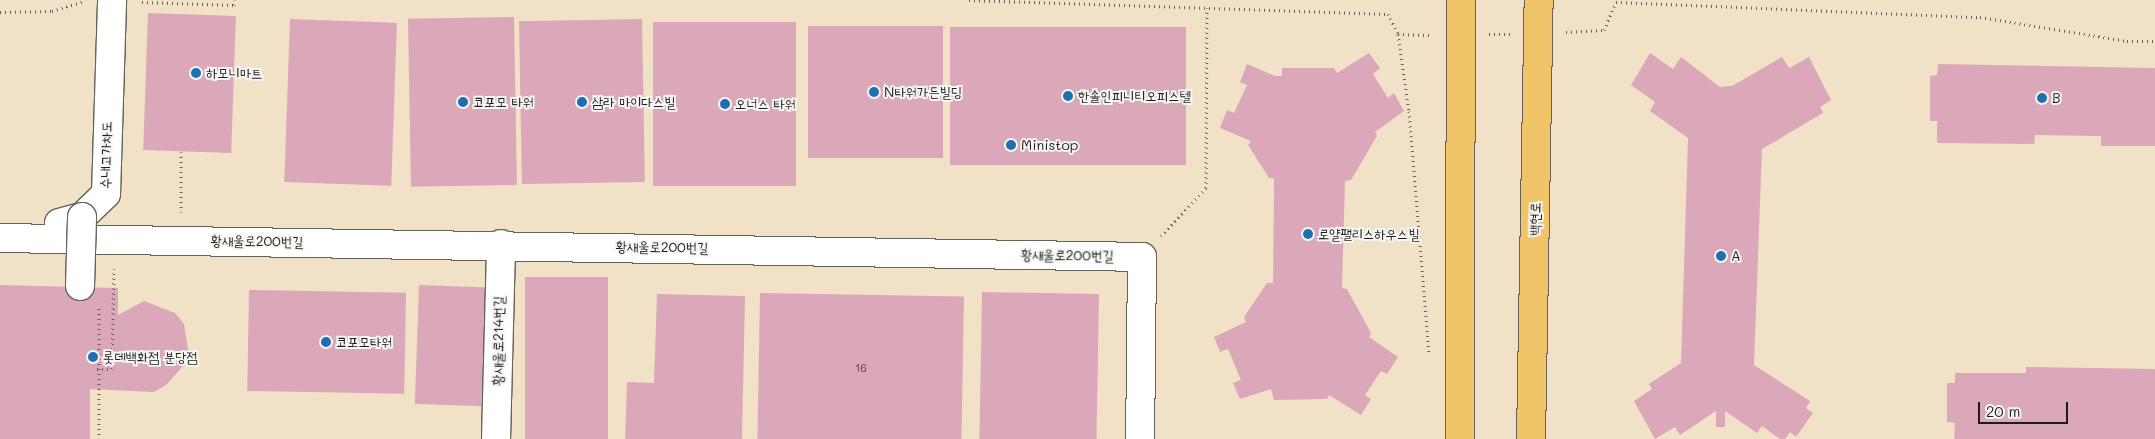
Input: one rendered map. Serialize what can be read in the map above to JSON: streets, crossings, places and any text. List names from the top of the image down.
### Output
{
  "streets": {
    "main road": ["백현로"],
    "street": ["수내고가차도", "황새울로200번길", "황새울로214번길"]
  },
  "crossings": [
    ["황새울로200번길", "황새울로214번길"]
  ],
  "places": [
    "하모니마트",
    "N타워가든빌딩",
    "한솔인피니티오피스텔",
    "B",
    "코포모 타워",
    "삼라 마이다스빌",
    "오너스 타워",
    "Ministop",
    "로얄팰리스하우스빌",
    "A",
    "코포모타워",
    "롯데백화점 분당점"
  ],
  "house_numbers": ["16"],
  "scale_bar": "20 m"
}
